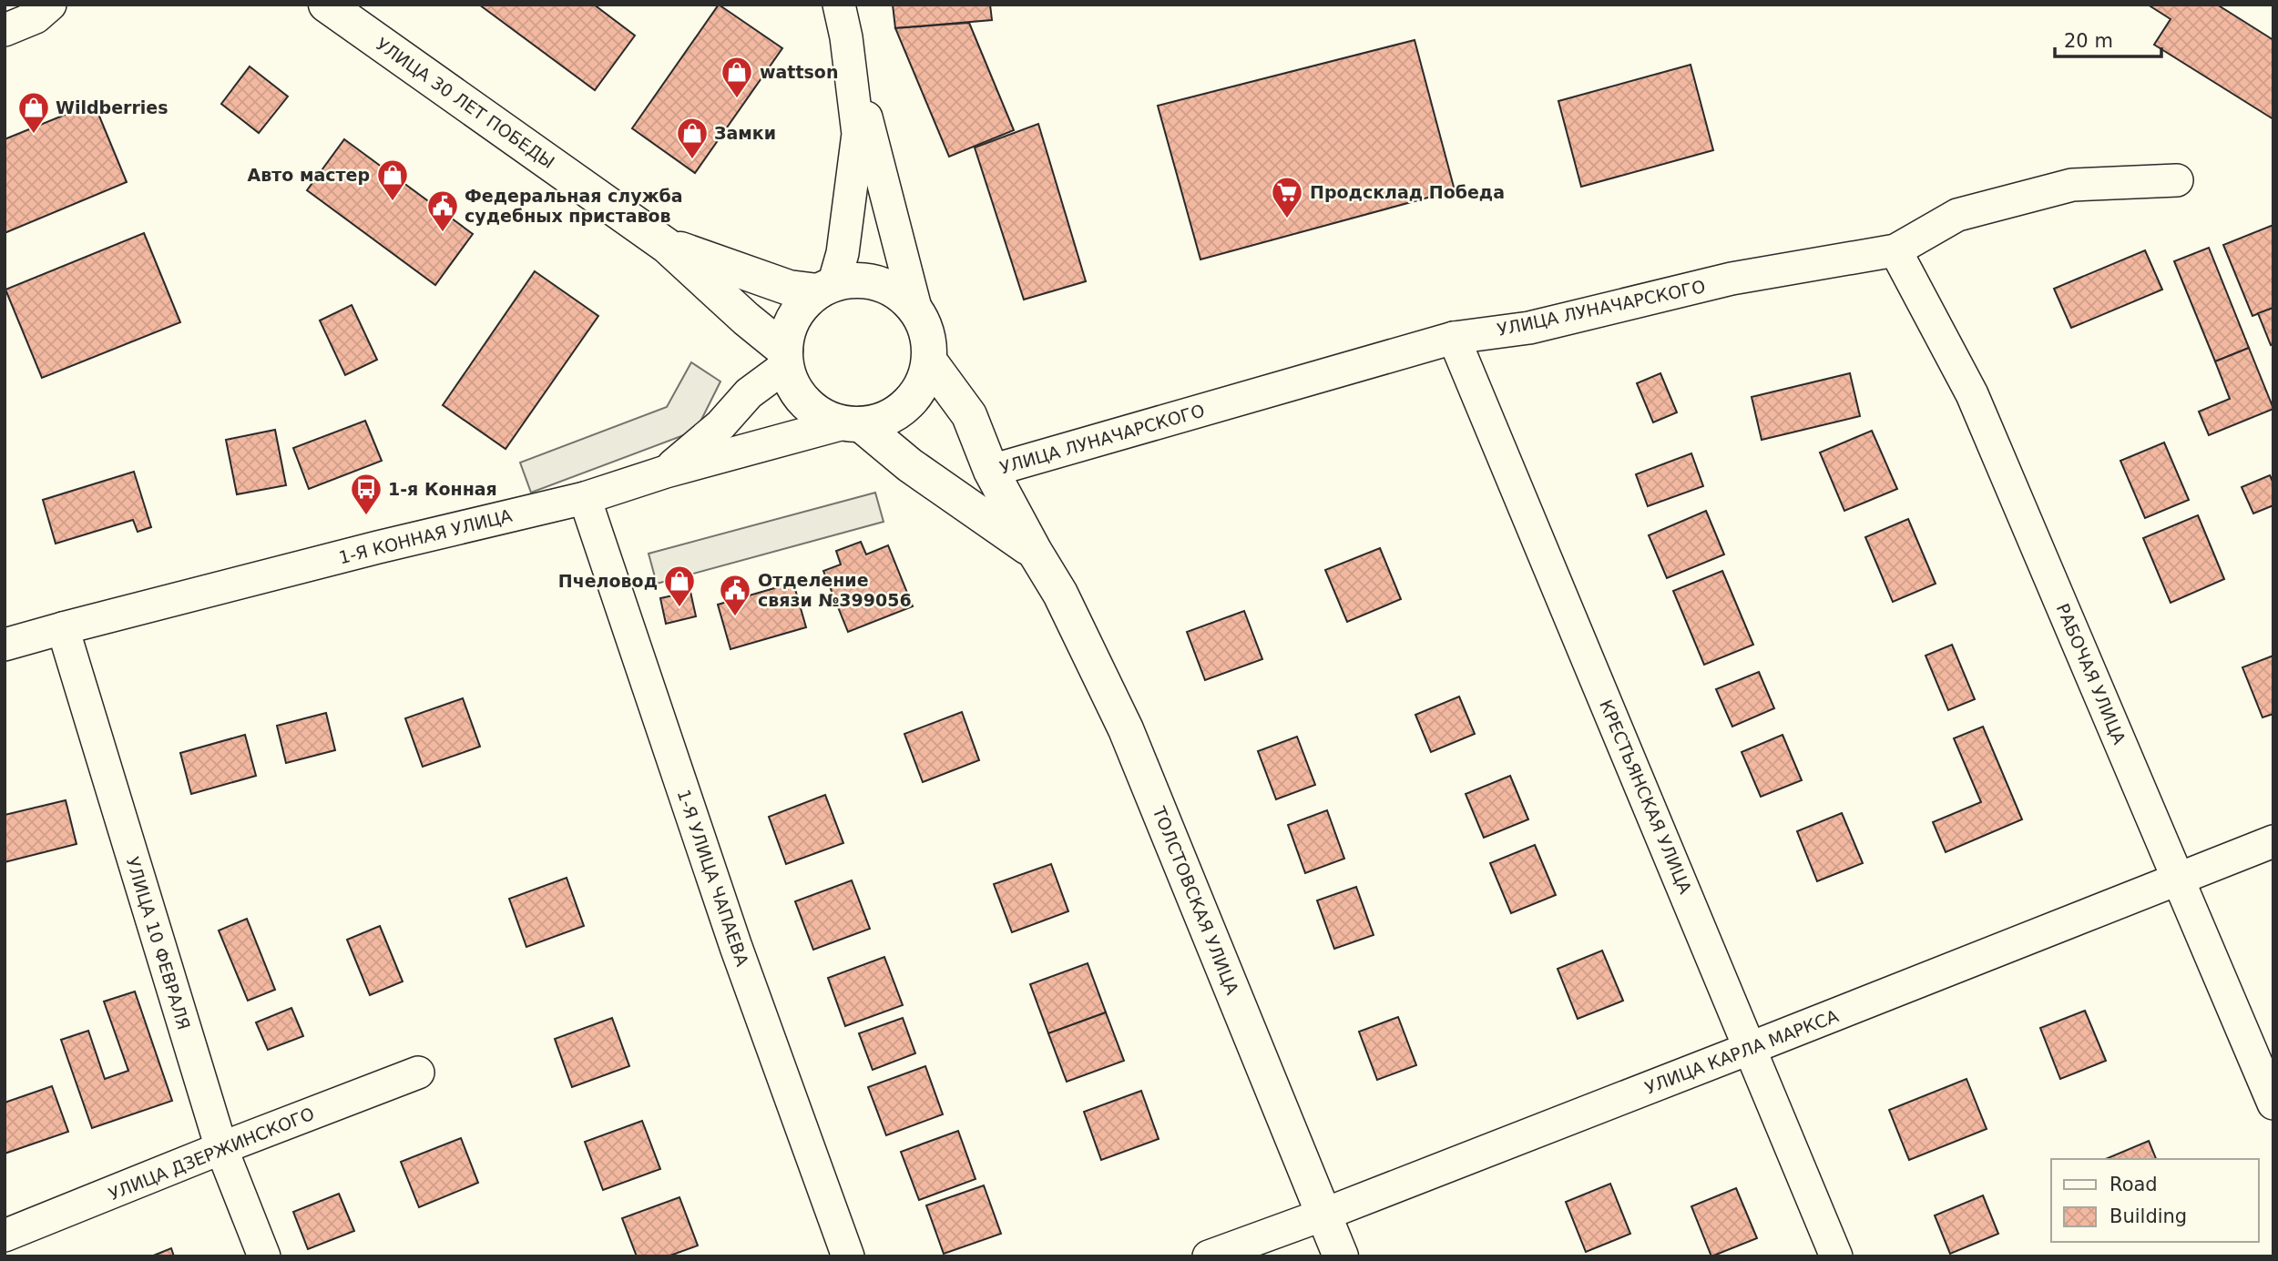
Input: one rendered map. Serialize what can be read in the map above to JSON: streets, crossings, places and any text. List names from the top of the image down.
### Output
{
  "streets": {
    "main road": ["УЛИЦА 30 ЛЕТ ПОБЕДЫ", "ТОЛСТОВСКАЯ УЛИЦА"],
    "street": [
      "УЛИЦА ЛУНАЧАРСКОГО",
      "1-Я КОННАЯ УЛИЦА",
      "РАБОЧАЯ УЛИЦА",
      "КРЕСТЬЯНСКАЯ УЛИЦА",
      "1-Я УЛИЦА ЧАПАЕВА",
      "УЛИЦА 10 ФЕВРАЛЯ",
      "УЛИЦА КАРЛА МАРКСА",
      "УЛИЦА ДЗЕРЖИНСКОГО"
    ]
  },
  "crossings": [
    ["УЛИЦА 30 ЛЕТ ПОБЕДЫ", "УЛИЦА ЛУНАЧАРСКОГО"],
    ["УЛИЦА 30 ЛЕТ ПОБЕДЫ", "1-Я КОННАЯ УЛИЦА"],
    ["УЛИЦА 30 ЛЕТ ПОБЕДЫ", "ТОЛСТОВСКАЯ УЛИЦА"],
    ["УЛИЦА ЛУНАЧАРСКОГО", "РАБОЧАЯ УЛИЦА"],
    ["УЛИЦА ЛУНАЧАРСКОГО", "КРЕСТЬЯНСКАЯ УЛИЦА"],
    ["1-Я КОННАЯ УЛИЦА", "1-Я УЛИЦА ЧАПАЕВА"],
    ["1-Я КОННАЯ УЛИЦА", "УЛИЦА 10 ФЕВРАЛЯ"],
    ["РАБОЧАЯ УЛИЦА", "УЛИЦА КАРЛА МАРКСА"],
    ["КРЕСТЬЯНСКАЯ УЛИЦА", "УЛИЦА КАРЛА МАРКСА"],
    ["ТОЛСТОВСКАЯ УЛИЦА", "УЛИЦА КАРЛА МАРКСА"],
    ["УЛИЦА 10 ФЕВРАЛЯ", "УЛИЦА ДЗЕРЖИНСКОГО"]
  ],
  "places": {
    "shop": [
      "wattson",
      "Wildberries",
      "Замки",
      "Авто мастер",
      "Пчеловод"
    ],
    "supermarket": ["Продсклад Победа"],
    "public building": ["Федеральная служба судебных приставов", "Отделение связи №399056"],
    "bus stop": ["1-я Конная"]
  },
  "legend": ["Road", "Building"],
  "scale_bar": "20 m"
}
